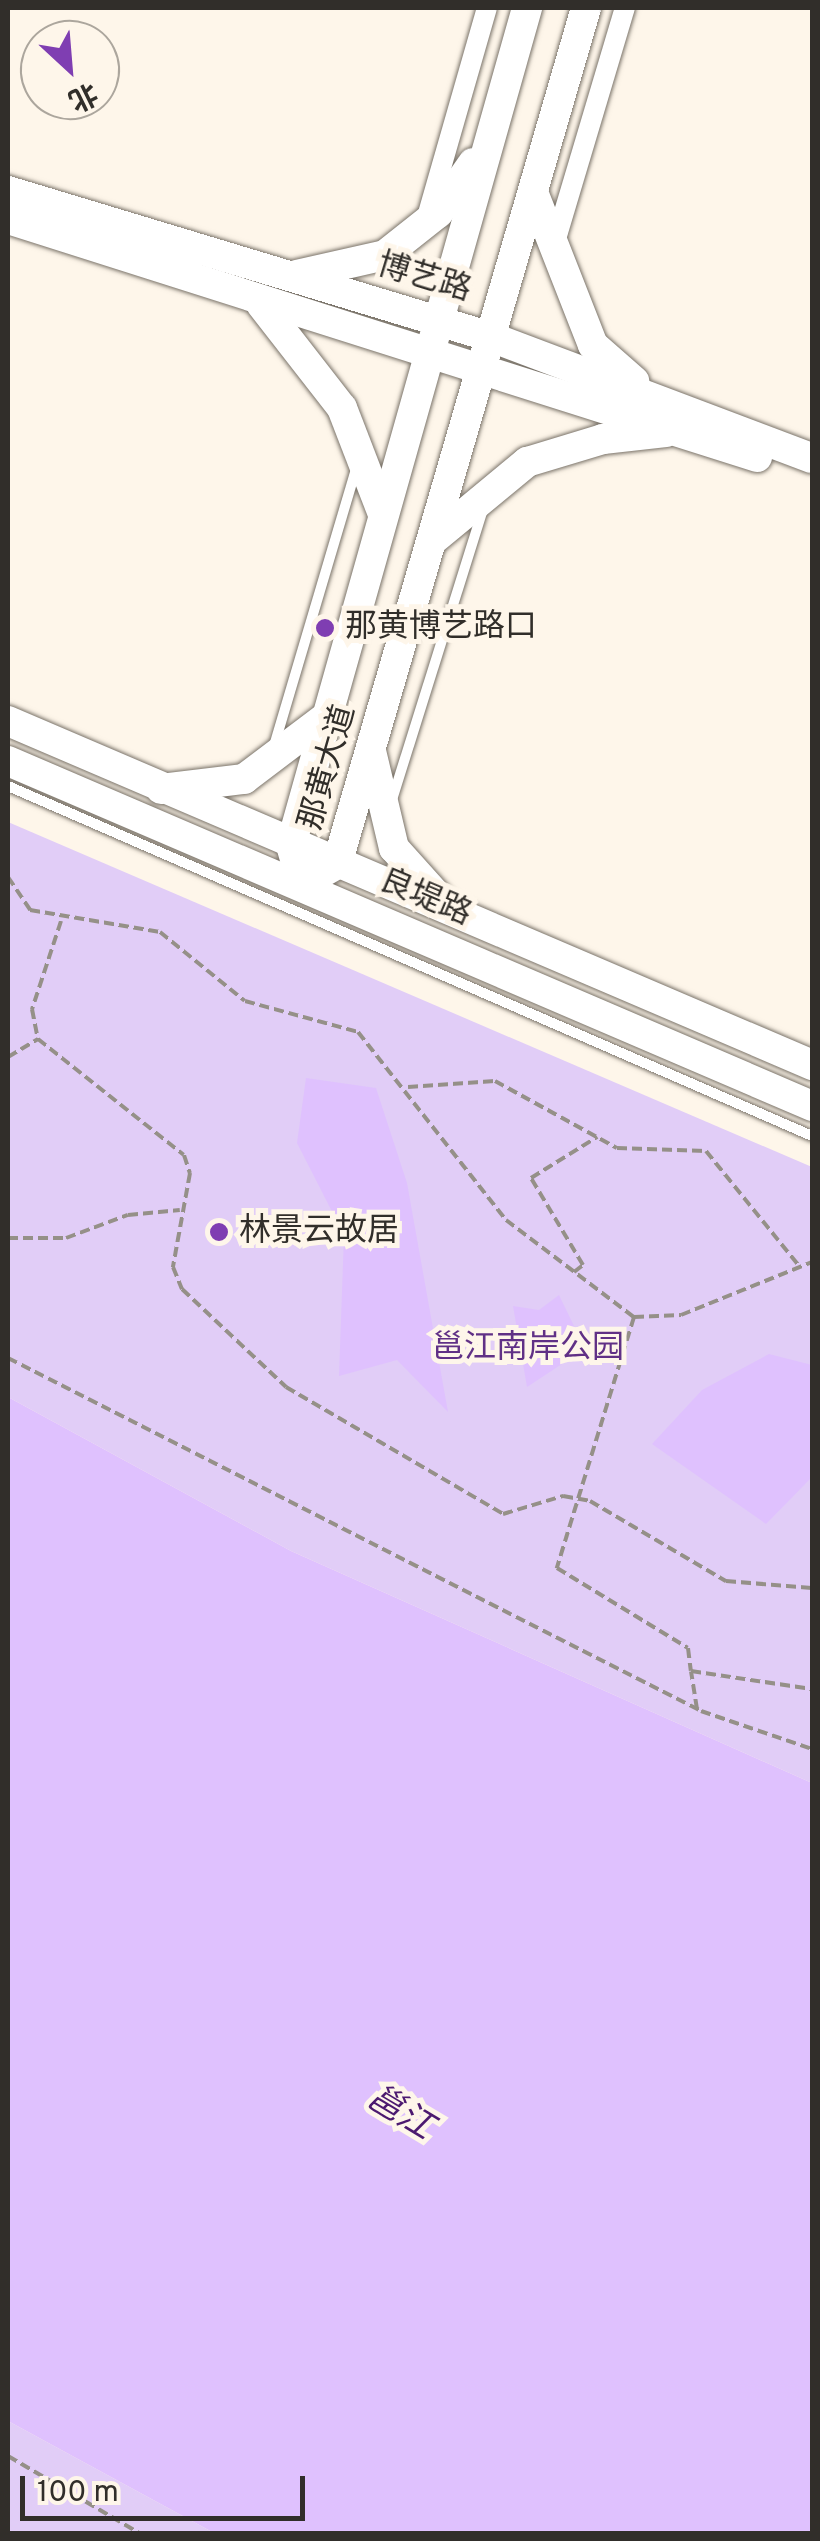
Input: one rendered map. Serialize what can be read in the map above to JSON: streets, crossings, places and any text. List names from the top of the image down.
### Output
{
  "streets": {
    "main road": ["博艺路", "那黄大道", "良堤路"]
  },
  "crossings": [
    ["博艺路", "那黄大道"],
    ["那黄大道", "良堤路"]
  ],
  "water": ["邕江"],
  "parks": ["邕江南岸公园"],
  "places": ["那黄博艺路口", "林景云故居"],
  "scale_bar": "100 m",
  "north": "bottom right"
}
